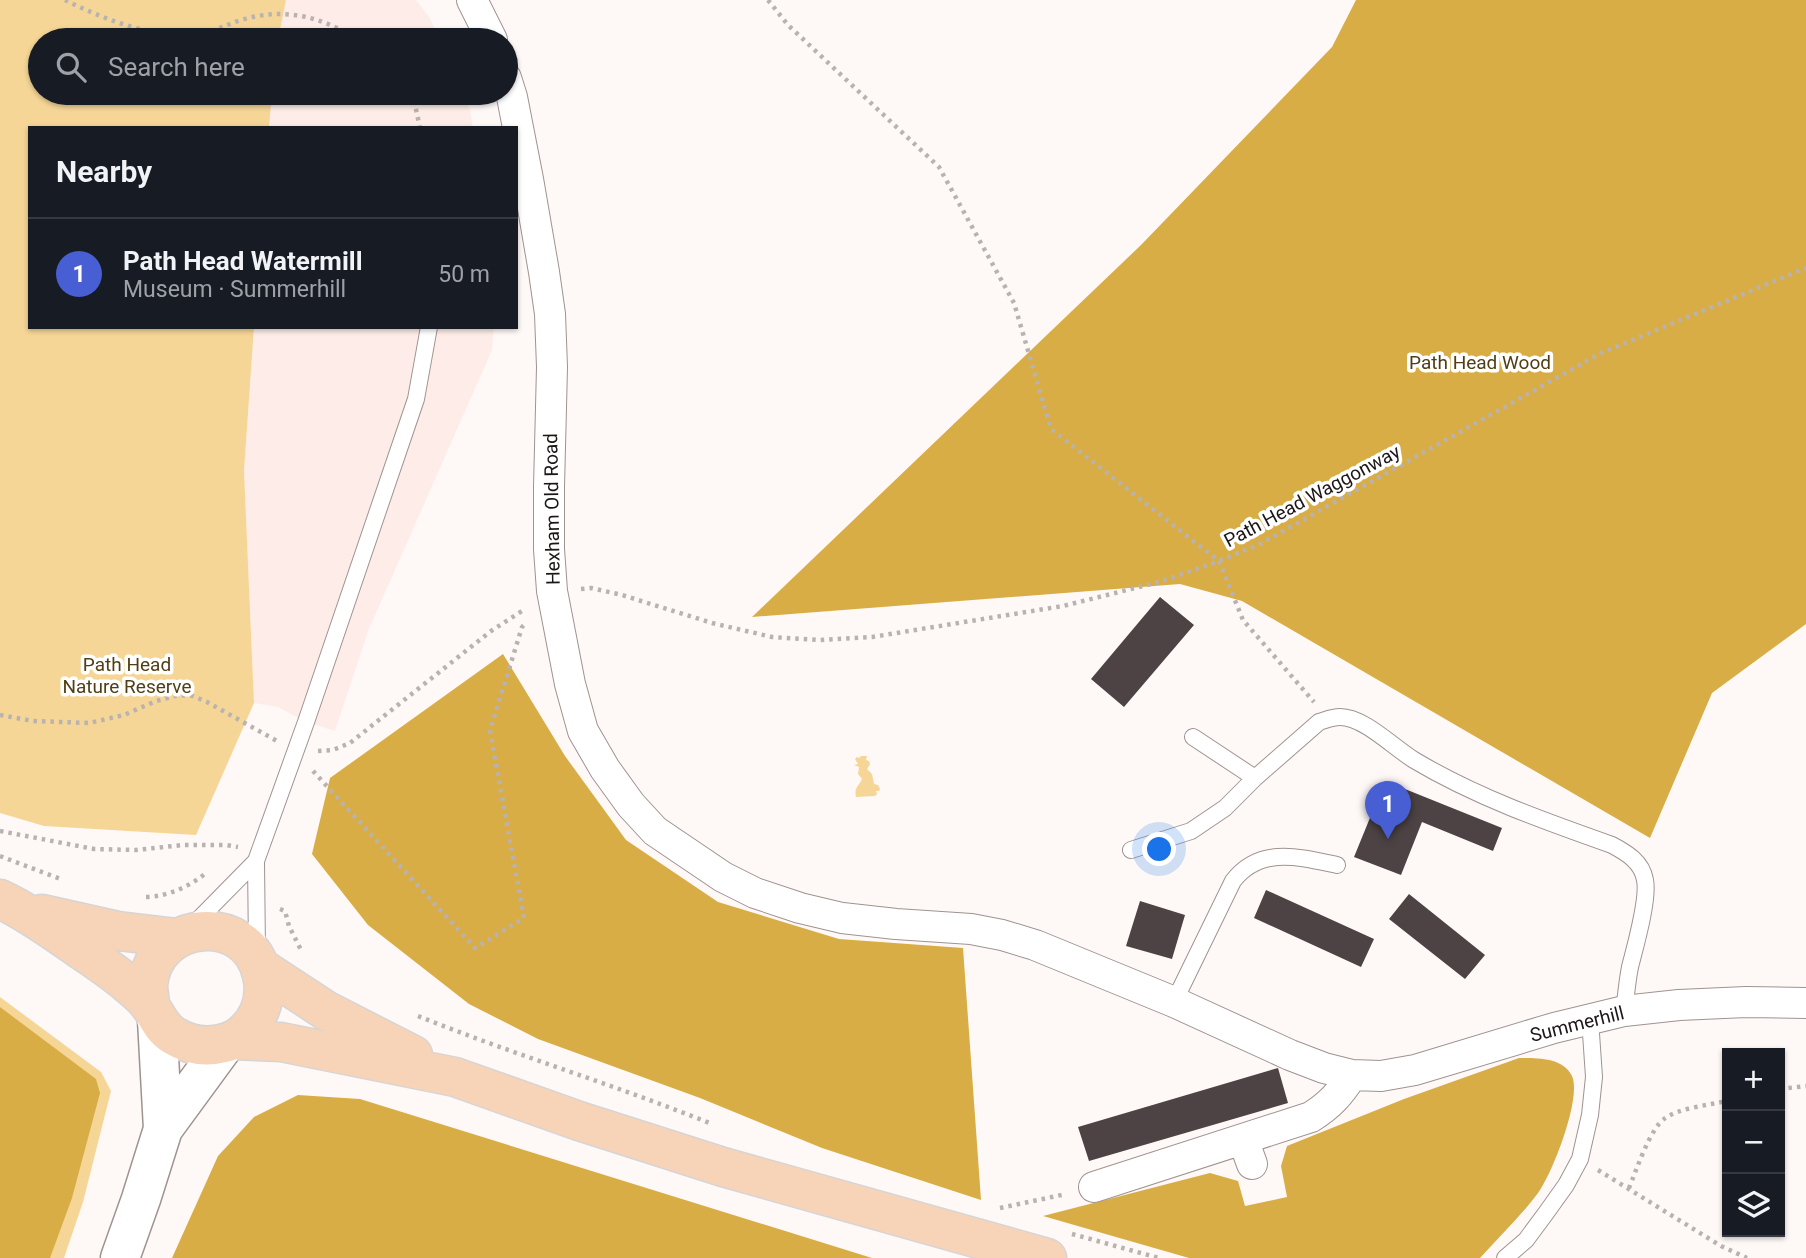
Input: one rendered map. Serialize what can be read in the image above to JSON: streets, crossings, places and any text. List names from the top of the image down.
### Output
{
  "streets": {
    "street": ["Hexham Old Road", "Summerhill"],
    "path": ["Path Head Waggonway"]
  },
  "crossings": [
    ["Path Head Waggonway", "Hexham Old Road"],
    ["Hexham Old Road", "Summerhill"]
  ],
  "parks": ["Path Head Wood", "Path Head Nature Reserve"],
  "page": {
    "search": "Search here",
    "heading": "Nearby",
    "list": [
      {
        "mark": "1",
        "name": "Path Head Watermill",
        "note": "Museum · Summerhill",
        "value": "50 m"
      }
    ],
    "pins": "1",
    "map_buttons": ["+", "−"]
  }
}
